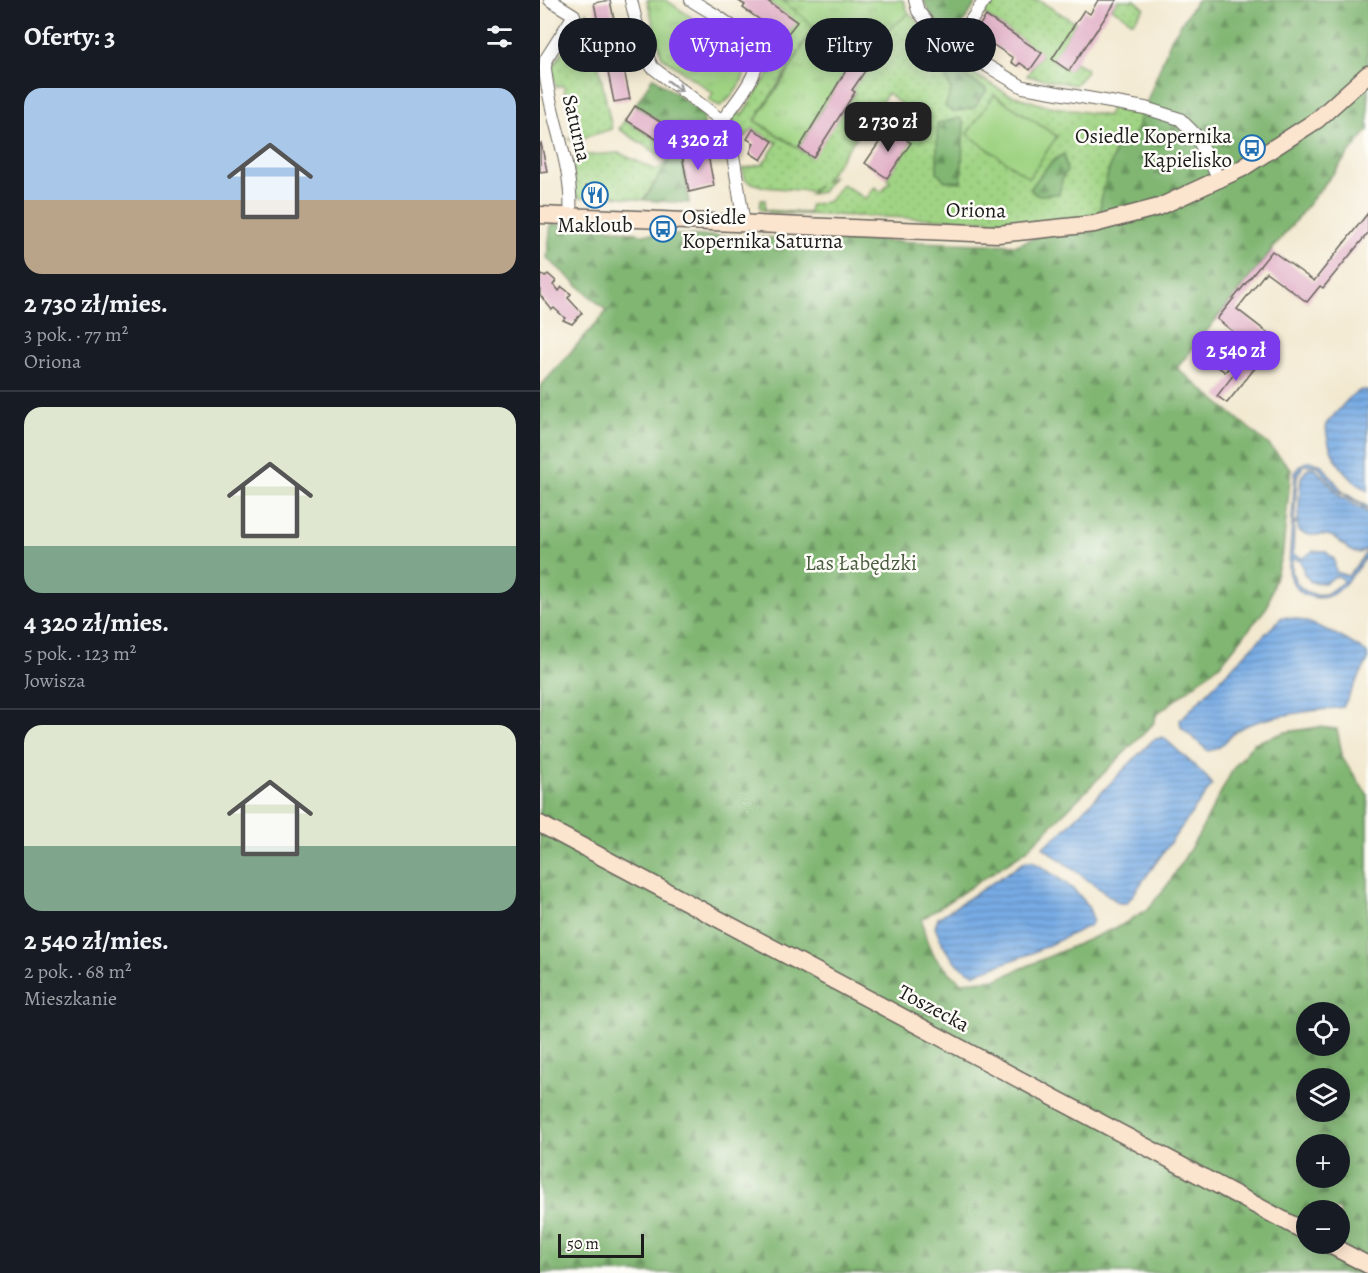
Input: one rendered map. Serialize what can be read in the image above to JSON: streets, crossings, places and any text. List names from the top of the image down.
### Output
{
  "streets": {
    "main road": ["Oriona", "Toszecka"],
    "street": ["Saturna"]
  },
  "crossings": [
    ["Saturna", "Oriona"]
  ],
  "parks": ["Las Łabędzki"],
  "places": {
    "bus stop": ["Osiedle Kopernika Kąpielisko", "Osiedle Kopernika Saturna"],
    "restaurant": ["Makloub"]
  },
  "scale_bar": "50 m",
  "page": {
    "heading": "Oferty: 3",
    "chip": [
      "Kupno",
      "Wynajem",
      "Filtry",
      "Nowe"
    ],
    "list": [
      {
        "name": "2 730 zł/mies.",
        "note": "3 pok. · 77 m² · Oriona"
      },
      {
        "name": "4 320 zł/mies.",
        "note": "5 pok. · 123 m² · Jowisza"
      },
      {
        "name": "2 540 zł/mies.",
        "note": "2 pok. · 68 m² · Mieszkanie"
      }
    ],
    "price": ["2 730 zł", "4 320 zł", "2 540 zł"],
    "map_buttons": ["+", "−"],
    "scale": "50 m"
  }
}
